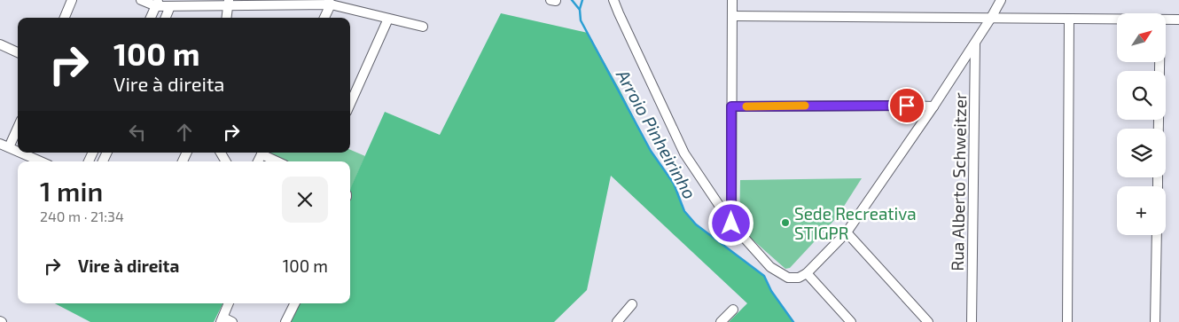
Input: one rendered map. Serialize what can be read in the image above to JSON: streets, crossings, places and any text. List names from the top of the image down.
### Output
{
  "streets": {
    "street": ["Rua Alberto Schweitzer"]
  },
  "water": ["Arroio Pinheirinho"],
  "places": ["Sede Recreativa STIGPR"],
  "north": "top right",
  "page": {
    "map_buttons": "+",
    "turn": ["100 m", "Vire à direita"],
    "heading": ["1 min", "240 m · 21:34"],
    "list": [
      {
        "name": "Vire à direita",
        "value": "100 m"
      }
    ]
  }
}
